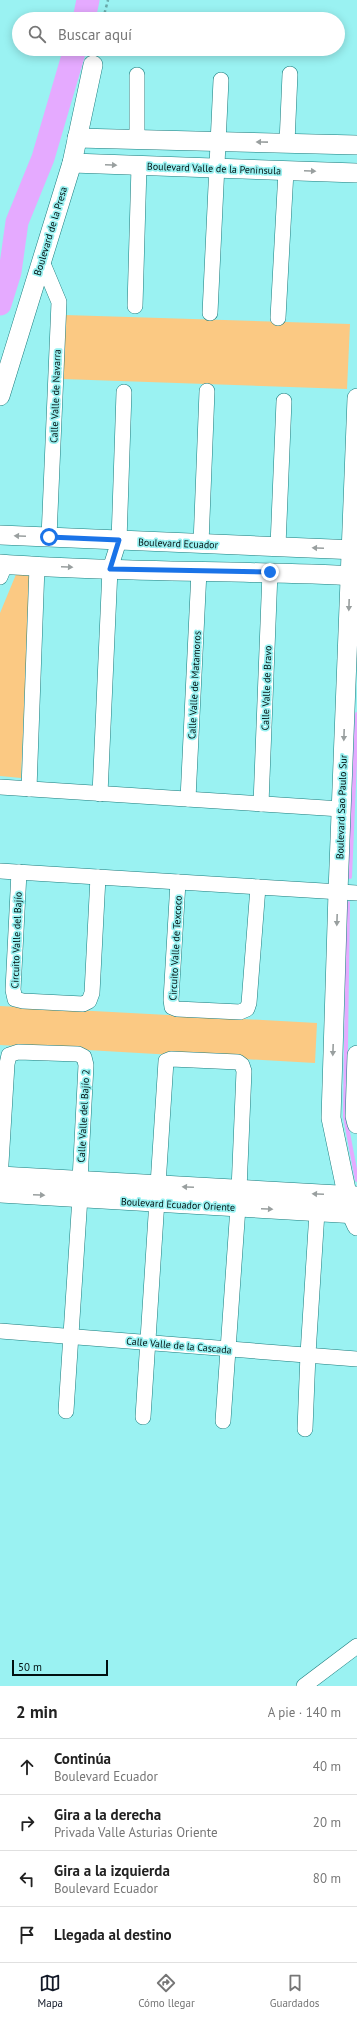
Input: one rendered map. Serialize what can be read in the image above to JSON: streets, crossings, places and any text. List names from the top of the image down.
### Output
{
  "streets": {
    "street": [
      "Boulevard Valle de la Peninsula",
      "Boulevard de la Presa",
      "Calle Valle de Navarra",
      "Boulevard Ecuador",
      "Calle Valle de Matamoros",
      "Calle Valle de Bravo",
      "Boulevard Sao Paulo Sur",
      "Circuito Valle del Bajío",
      "Circuito Valle de Texcoco",
      "Calle Valle del Bajío 2",
      "Boulevard Ecuador Oriente",
      "Calle Valle de la Cascada"
    ]
  },
  "crossings": [
    ["Boulevard Valle de la Peninsula", "Boulevard de la Presa"],
    ["Boulevard de la Presa", "Calle Valle de Navarra"],
    ["Calle Valle de Navarra", "Boulevard Ecuador"],
    ["Boulevard Ecuador", "Boulevard Sao Paulo Sur"],
    ["Boulevard Sao Paulo Sur", "Boulevard Ecuador Oriente"],
    ["Calle Valle del Bajío 2", "Boulevard Ecuador Oriente"]
  ],
  "one_way": ["Boulevard Sao Paulo Sur"],
  "scale_bar": "50 m",
  "page": {
    "search": "Buscar aquí",
    "scale": "50 m",
    "heading": ["2 min", "A pie · 140 m"],
    "list": [
      ["Continúa", "Boulevard Ecuador", "40 m"],
      ["Gira a la derecha", "Privada Valle Asturias Oriente", "20 m"],
      ["Gira a la izquierda", "Boulevard Ecuador", "80 m"],
      "Llegada al destino"
    ],
    "nav": ["Mapa", "Cómo llegar", "Guardados"]
  }
}
